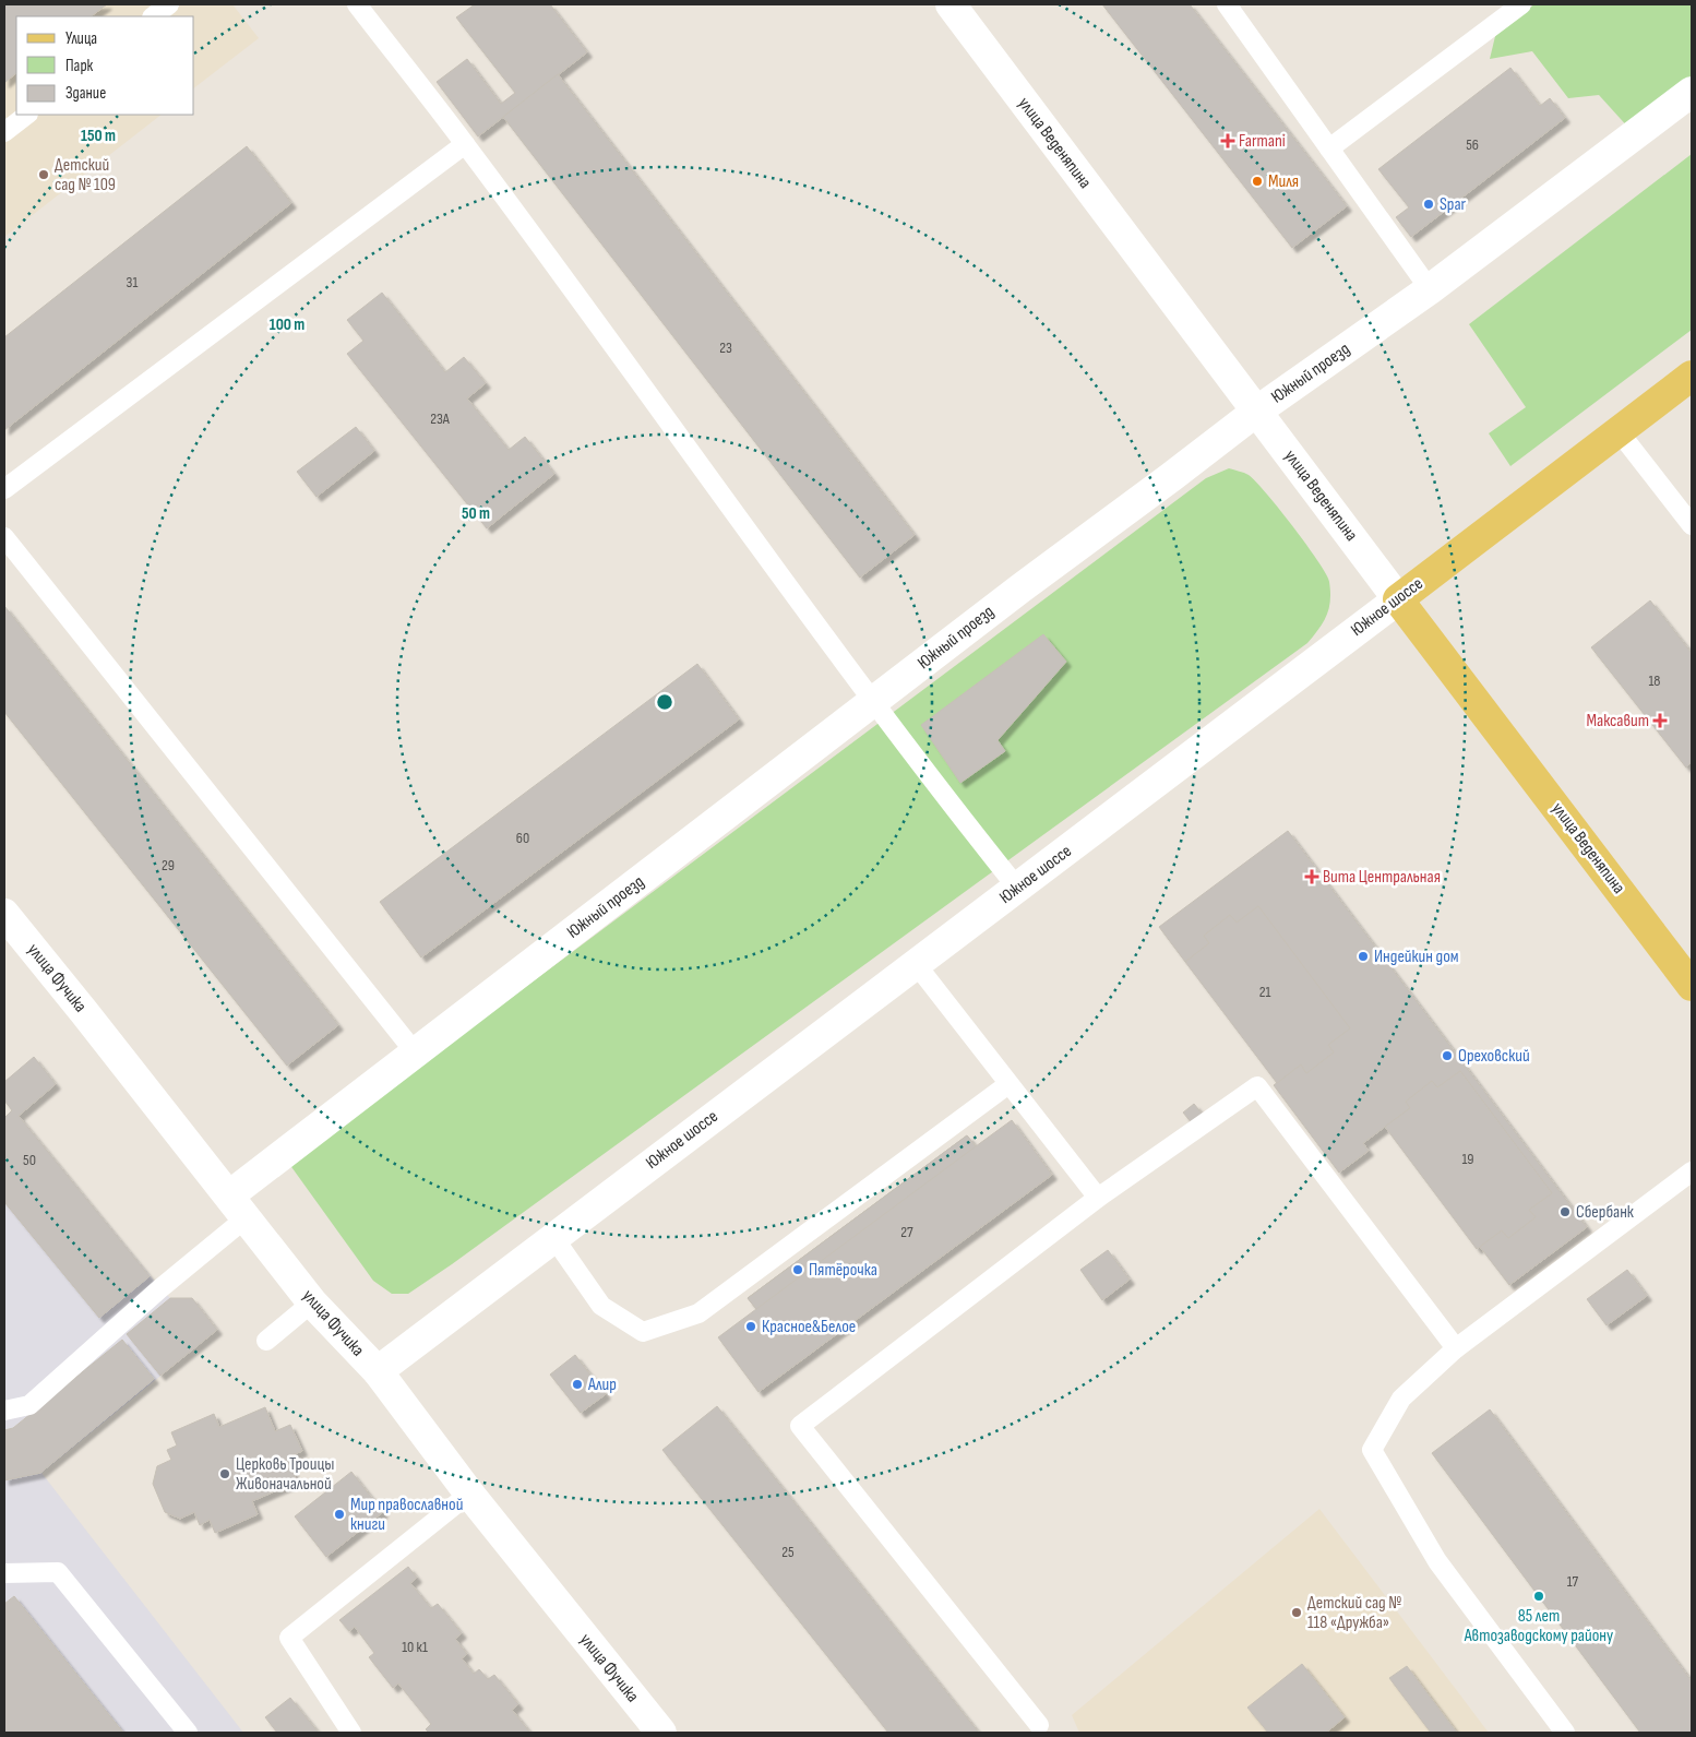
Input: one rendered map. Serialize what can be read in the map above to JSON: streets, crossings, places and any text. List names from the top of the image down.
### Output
{
  "streets": {
    "main road": ["улица Веденяпина", "Южное шоссе"],
    "street": ["Южный проезд", "улица Фучика"]
  },
  "crossings": [
    ["улица Веденяпина", "Южный проезд"],
    ["улица Веденяпина", "Южное шоссе"],
    ["Южный проезд", "улица Фучика"],
    ["Южное шоссе", "улица Фучика"]
  ],
  "places": {
    "health": ["Farmani", "Максавит", "Вита Центральная"],
    "other": [
      "Детский сад № 109",
      "Миля",
      "Spar",
      "Индейкин дом",
      "Ореховский",
      "Сбербанк",
      "Пятёрочка",
      "Красное&Белое",
      "Алир",
      "Церковь Троицы Живоначальной",
      "Мир православной книги",
      "85 лет Автозаводскому району",
      "Детский сад № 118 «Дружба»"
    ]
  },
  "house_numbers": [
    "56",
    "31",
    "23",
    "23А",
    "18",
    "60",
    "29",
    "21",
    "19",
    "50",
    "27",
    "25",
    "17",
    "10 к1"
  ],
  "legend": ["Улица", "Парк", "Здание"],
  "rings": ["150 m", "100 m", "50 m"]
}
